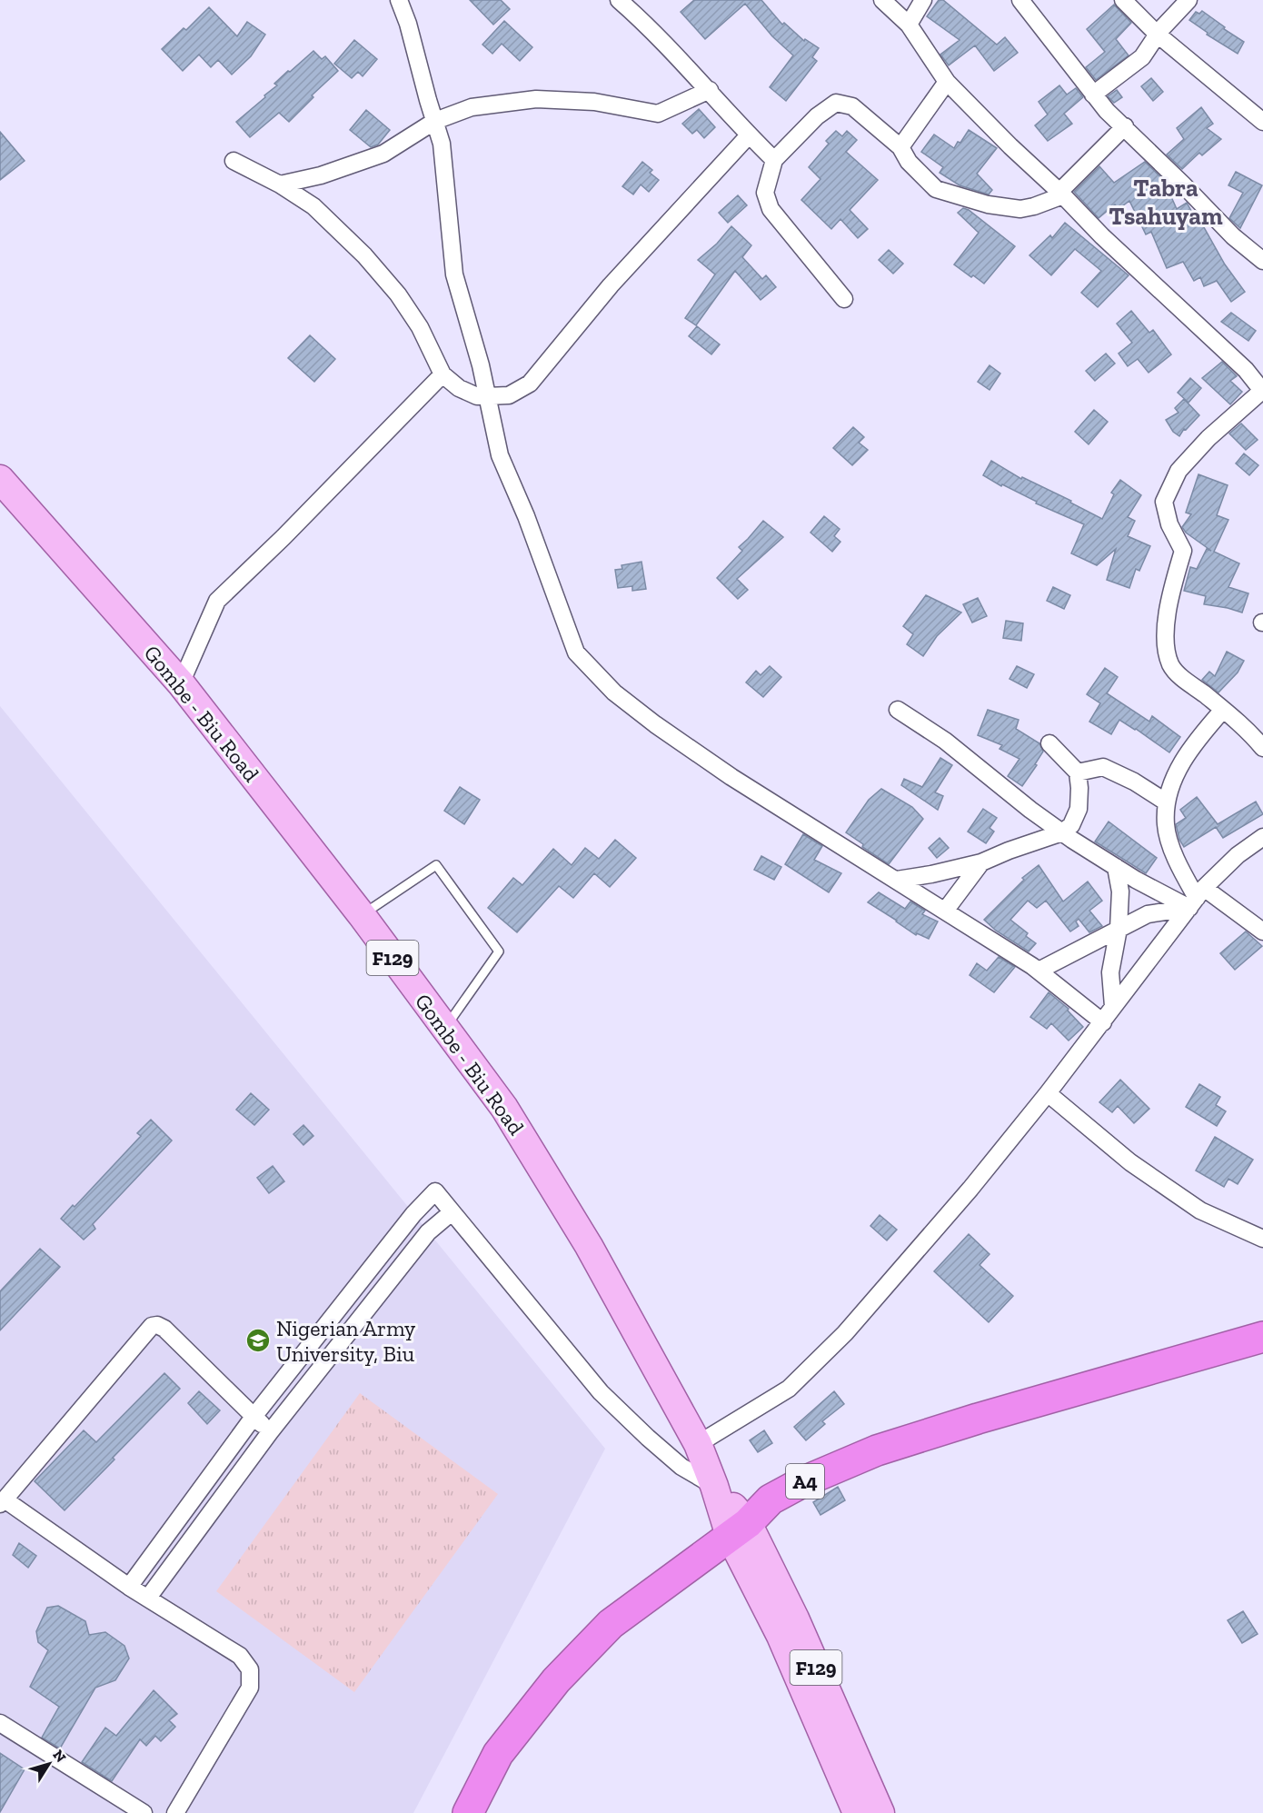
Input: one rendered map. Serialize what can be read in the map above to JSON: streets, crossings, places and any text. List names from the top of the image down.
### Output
{
  "streets": {
    "highway": ["A4"],
    "main road": ["Gombe - Biu Road", "F129"]
  },
  "crossings": [
    ["Gombe - Biu Road", "F129"],
    ["Gombe - Biu Road", "A4"],
    ["F129", "A4"]
  ],
  "districts": ["Tabra Tsahuyam"],
  "places": {
    "school or university": ["Nigerian Army University, Biu"]
  },
  "north": "top right"
}
